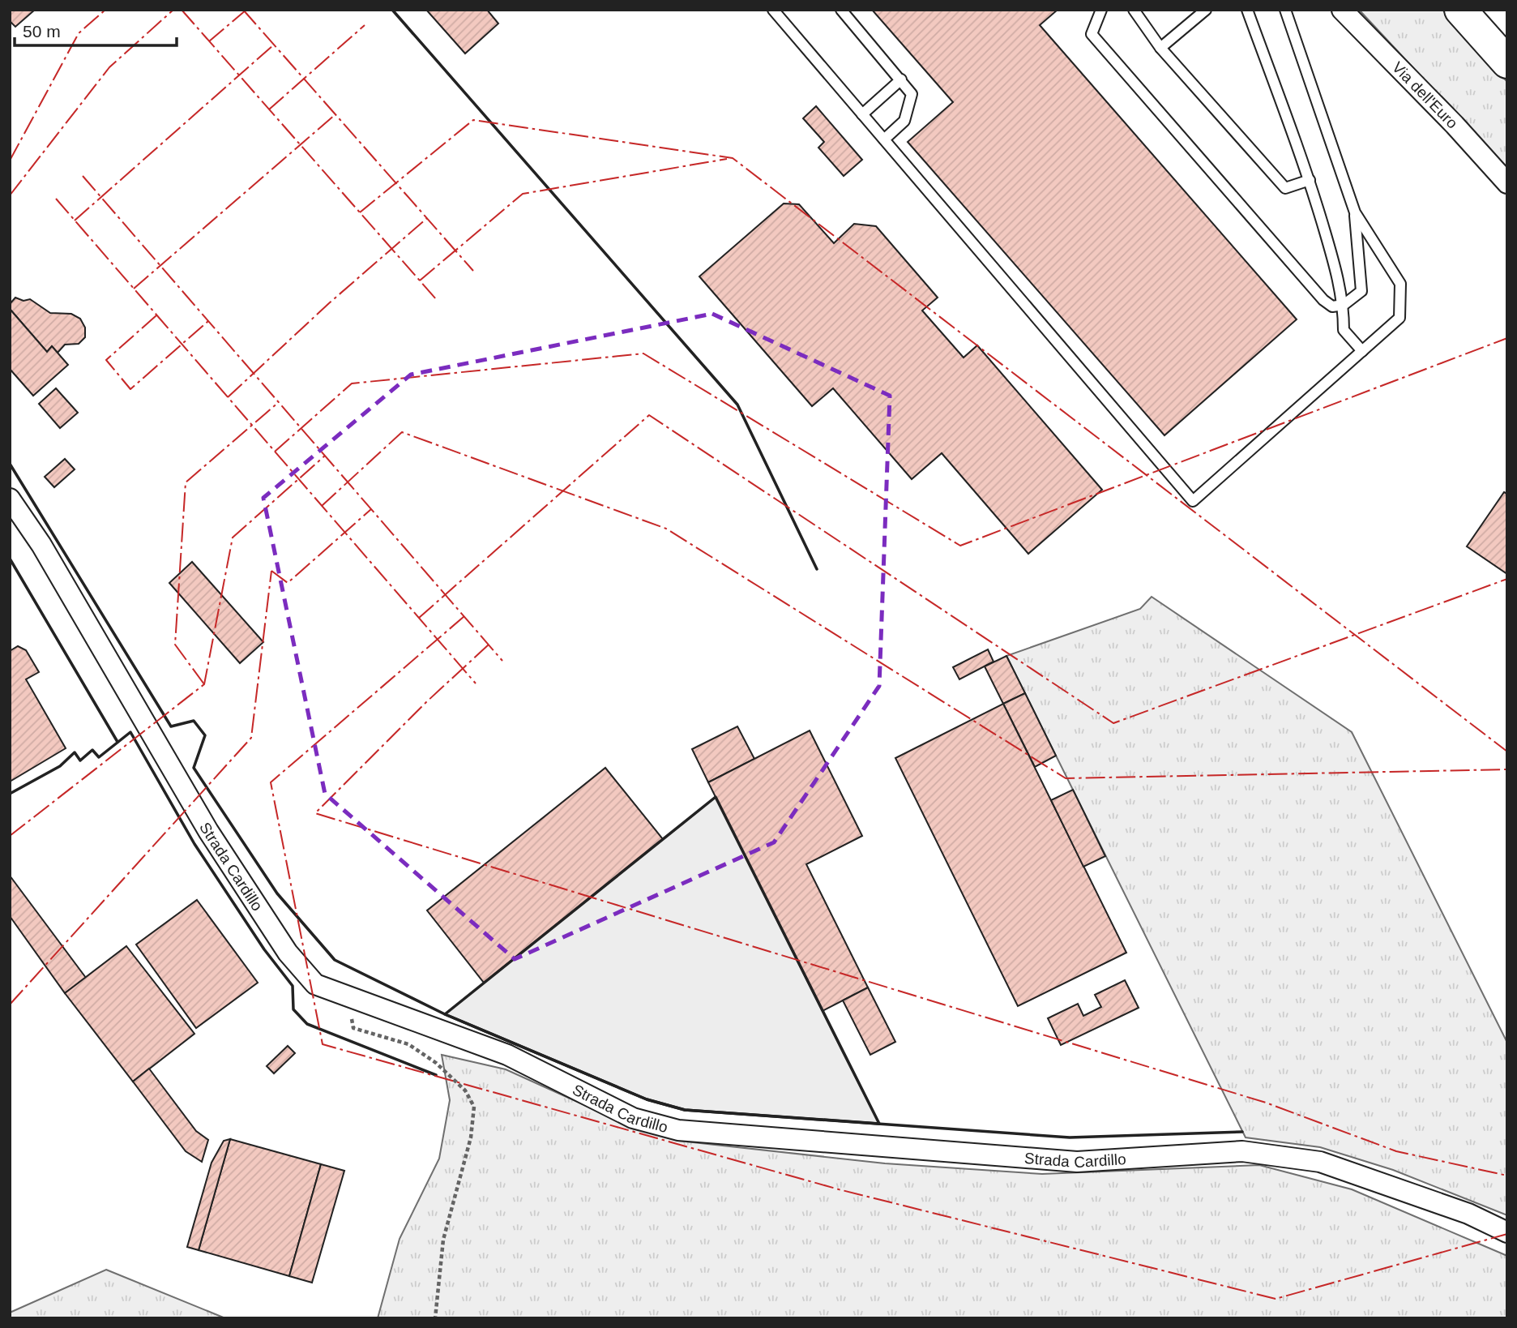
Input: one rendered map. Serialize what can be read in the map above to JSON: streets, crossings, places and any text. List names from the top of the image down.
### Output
{
  "streets": {
    "street": ["Via dell'Euro", "Strada Cardillo"]
  },
  "scale_bar": "50 m"
}
